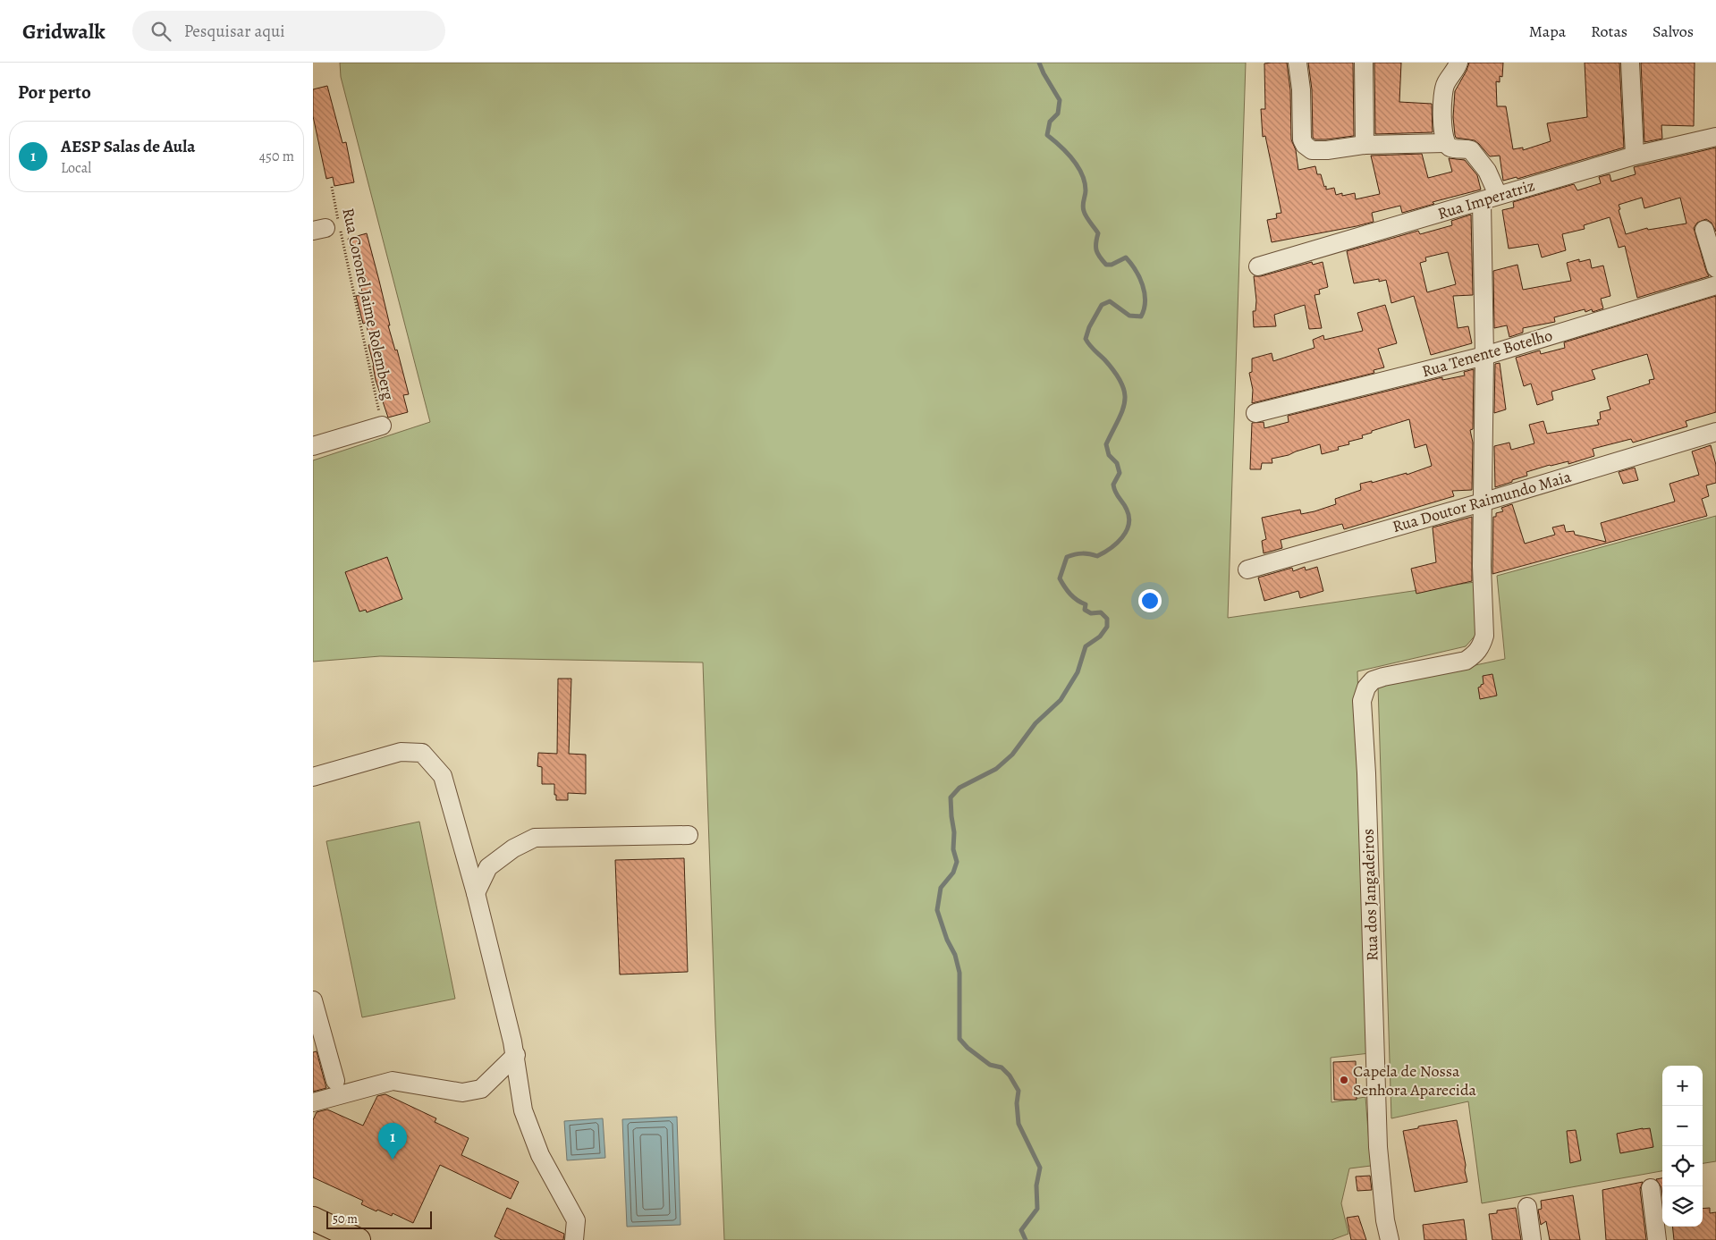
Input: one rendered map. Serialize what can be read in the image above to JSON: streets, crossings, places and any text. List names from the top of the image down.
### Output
{
  "streets": {
    "street": [
      "Rua Imperatriz",
      "Rua Tenente Botelho",
      "Rua Doutor Raimundo Maia",
      "Rua dos Jangadeiros"
    ],
    "path": ["Rua Coronel Jaime Rolemberg"]
  },
  "crossings": [
    ["Rua Doutor Raimundo Maia", "Rua dos Jangadeiros"]
  ],
  "places": ["Capela de Nossa Senhora Aparecida"],
  "scale_bar": "50 m",
  "page": {
    "header": "Gridwalk",
    "search": "Pesquisar aqui",
    "nav": ["Mapa", "Rotas", "Salvos"],
    "heading": "Por perto",
    "list": [
      {
        "mark": "1",
        "name": "AESP Salas de Aula",
        "note": "Local",
        "value": "450 m"
      }
    ],
    "map_buttons": ["+", "−"],
    "pins": "1",
    "scale": "50 m"
  }
}
